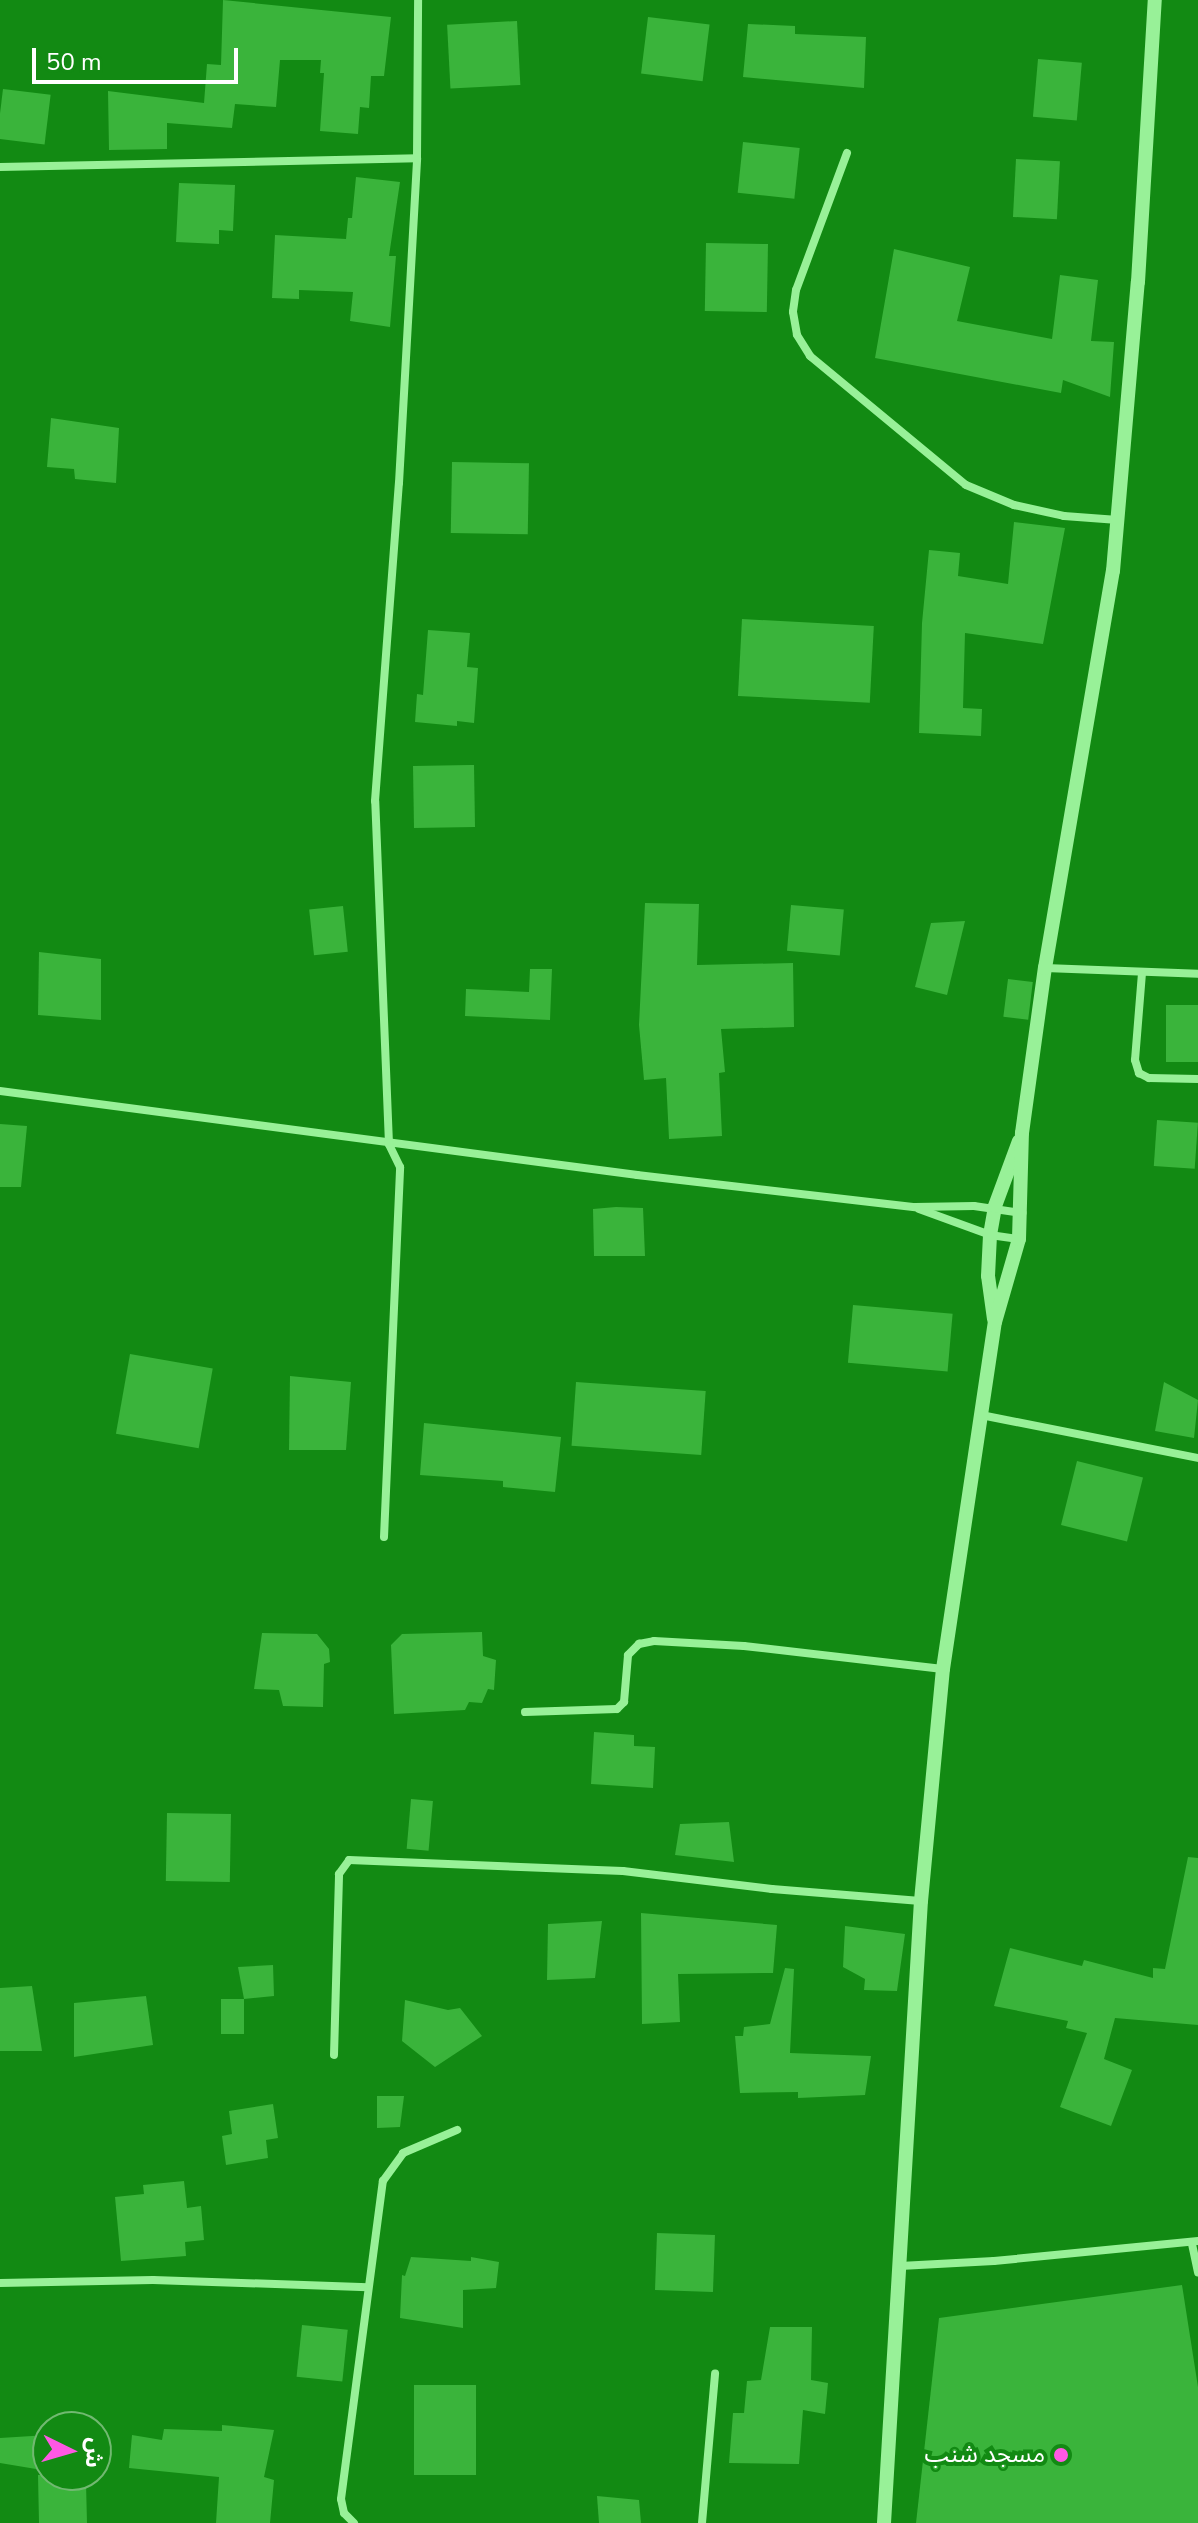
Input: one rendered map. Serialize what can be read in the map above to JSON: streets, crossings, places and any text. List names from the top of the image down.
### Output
{
  "places": ["مسجد شنب"],
  "scale_bar": "50 m",
  "north": "right"
}
